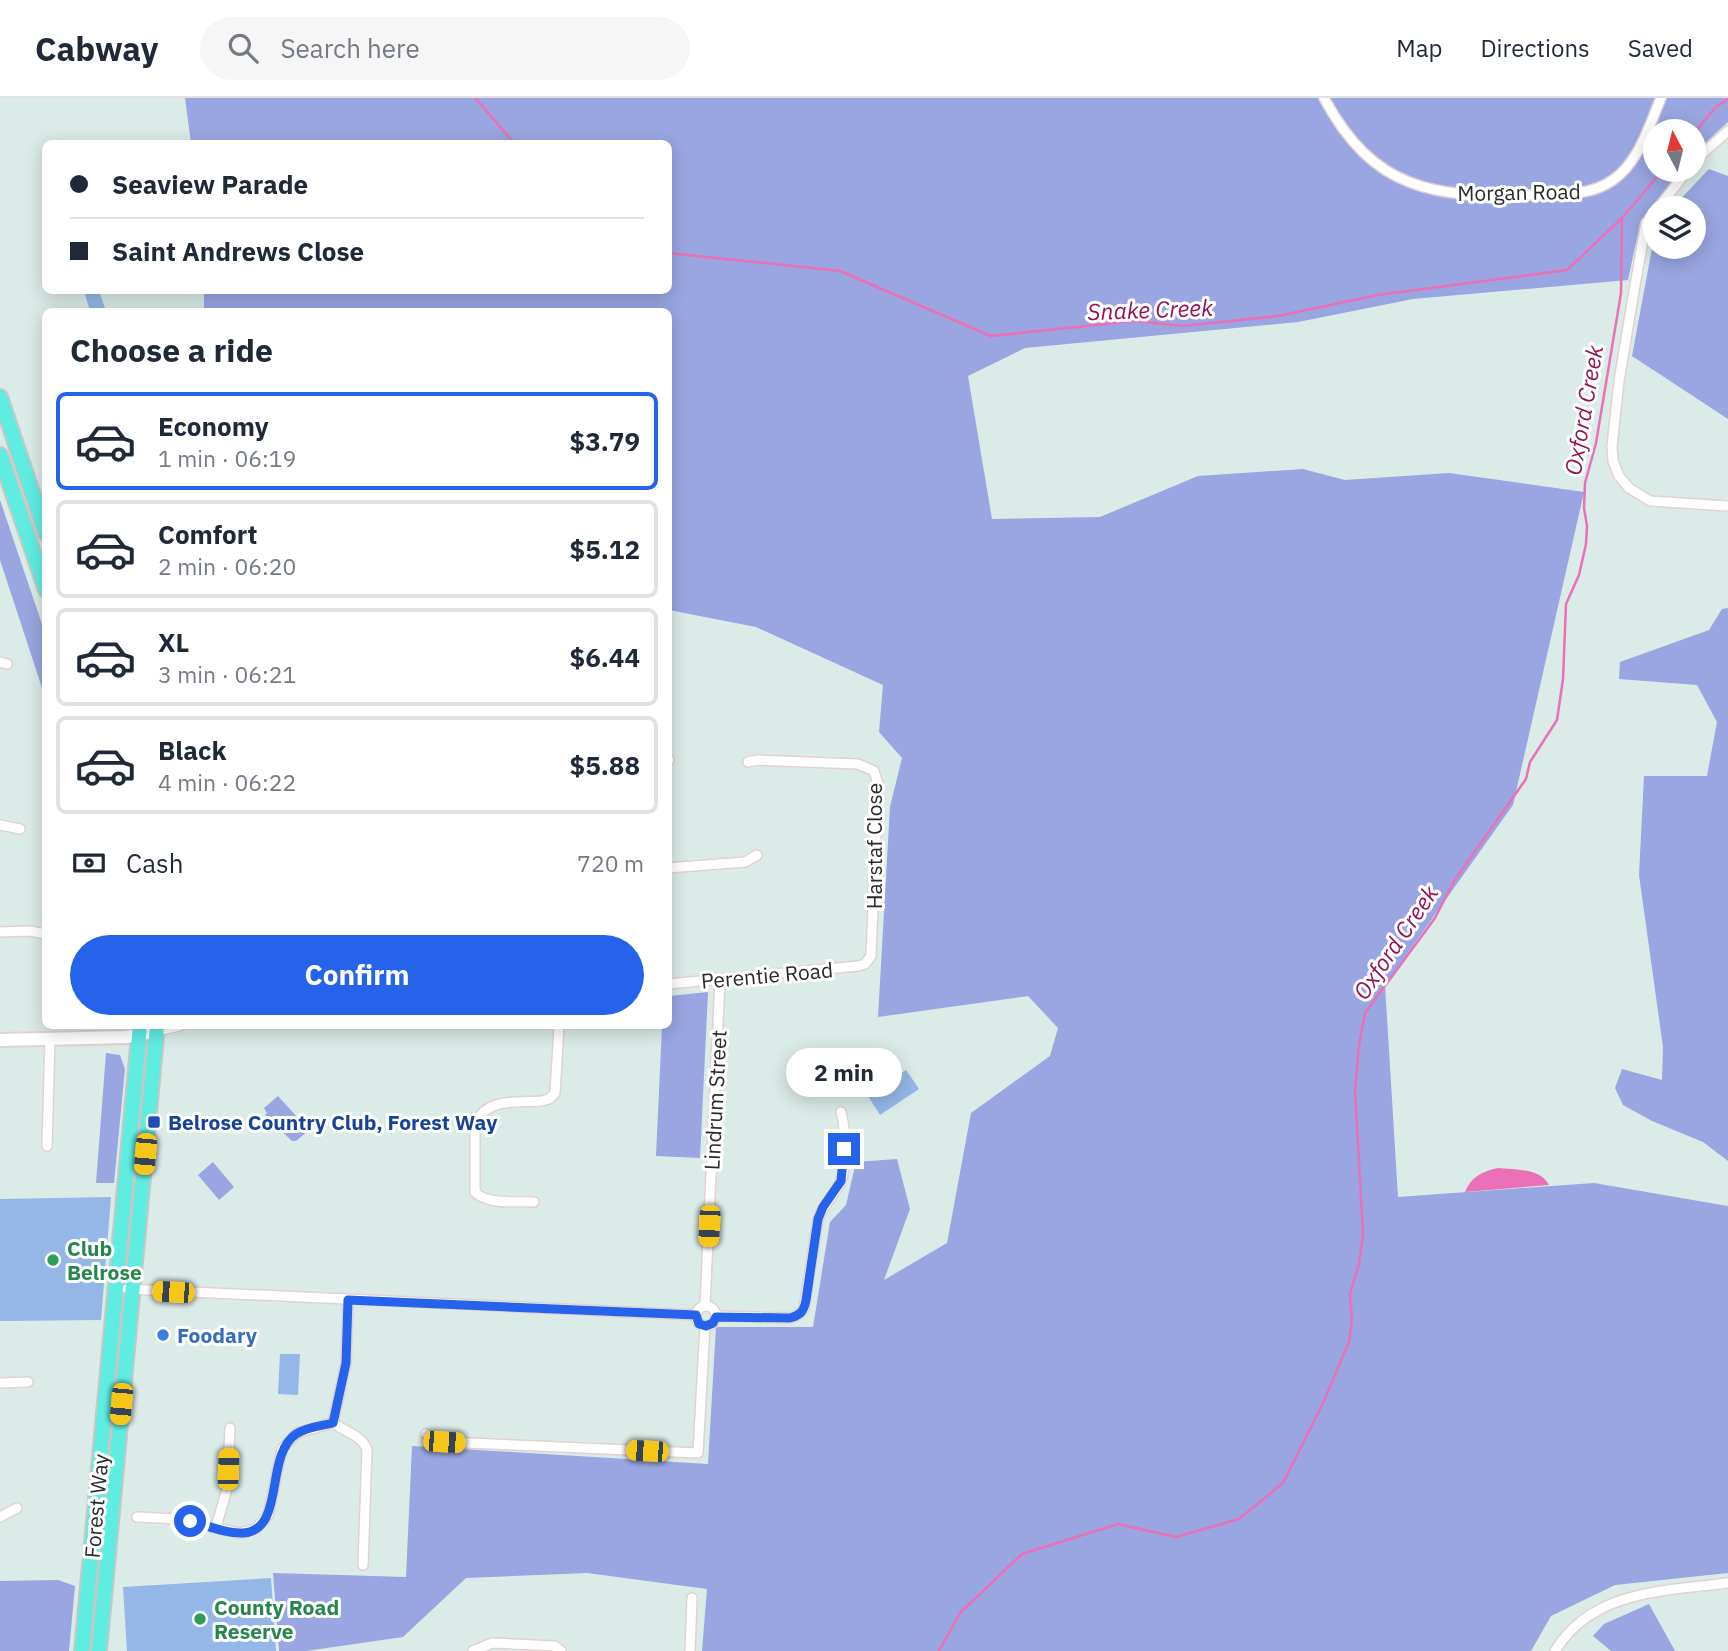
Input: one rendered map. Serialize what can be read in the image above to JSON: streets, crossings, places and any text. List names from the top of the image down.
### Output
{
  "streets": {
    "main road": ["Forest Way"],
    "street": [
      "Morgan Road",
      "Harstaf Close",
      "Perentie Road",
      "Lindrum Street"
    ]
  },
  "crossings": [
    ["Harstaf Close", "Perentie Road"],
    ["Perentie Road", "Lindrum Street"]
  ],
  "water": ["Snake Creek", "Oxford Creek"],
  "places": {
    "transit": ["Belrose Country Club, Forest Way"],
    "other": ["Club Belrose", "Foodary", "County Road Reserve"]
  },
  "north": "top",
  "page": {
    "header": "Cabway",
    "search": "Search here",
    "nav": ["Map", "Directions", "Saved"],
    "banner": ["Seaview Parade", "Saint Andrews Close"],
    "heading": "Choose a ride",
    "list": [
      {
        "name": "Economy",
        "note": "1 min · 06:19",
        "value": "$3.79"
      },
      {
        "name": "Comfort",
        "note": "2 min · 06:20",
        "value": "$5.12"
      },
      {
        "name": "XL",
        "note": "3 min · 06:21",
        "value": "$6.44"
      },
      {
        "name": "Black",
        "note": "4 min · 06:22",
        "value": "$5.88"
      }
    ],
    "pay": ["Cash", "720 m"],
    "buttons": "Confirm",
    "bubble": "2 min"
  }
}
